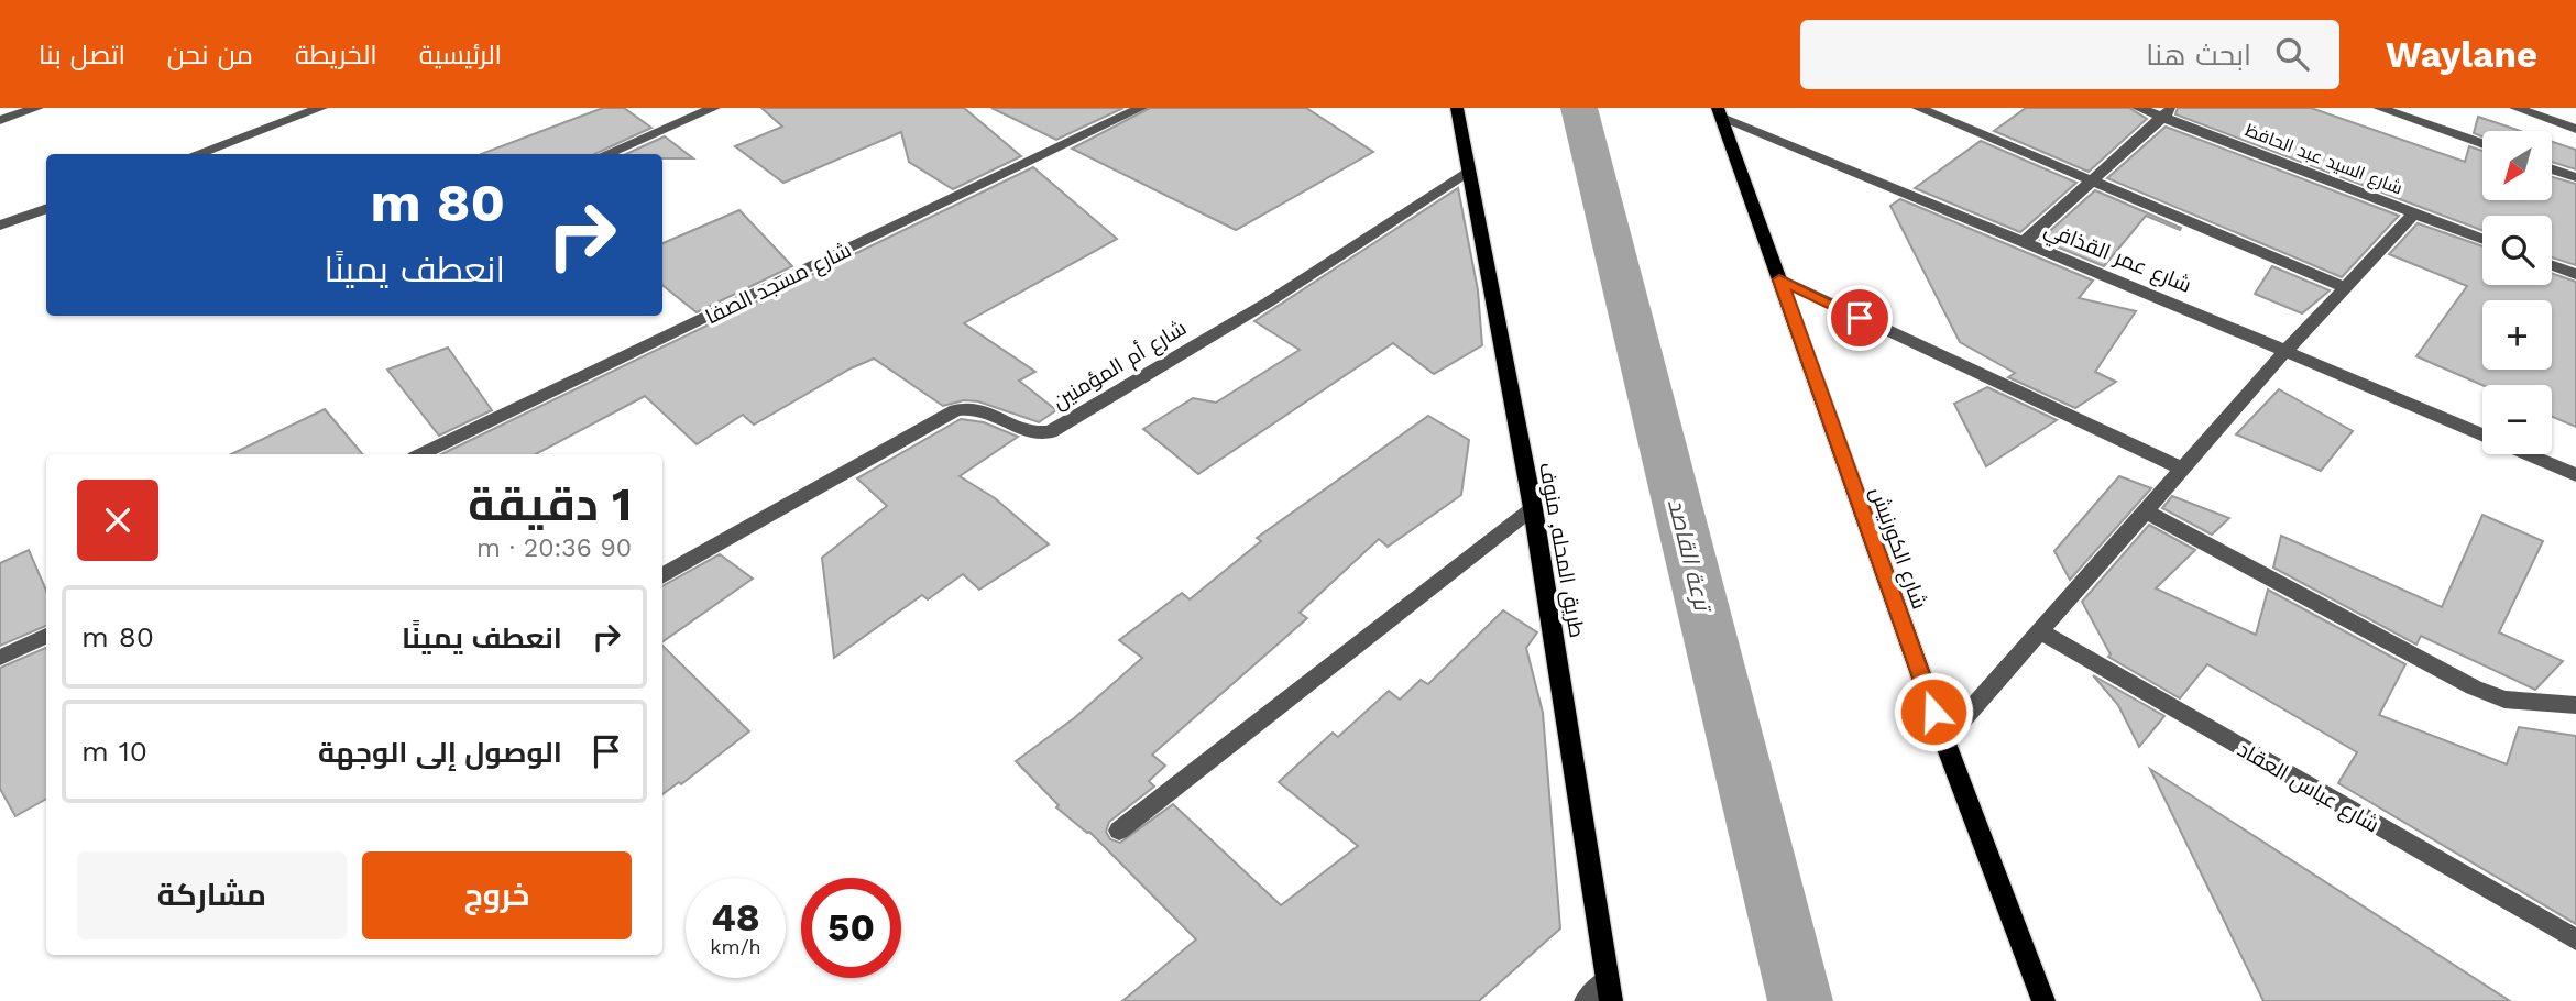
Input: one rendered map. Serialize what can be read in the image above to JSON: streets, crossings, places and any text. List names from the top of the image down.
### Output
{
  "streets": {
    "main road": ["شارع الكورنيش", "طريق المحله, منوف"],
    "street": [
      "شارع السيد عبد الحافظ",
      "شارع عمر القذافي",
      "شارع مسجد الصفا",
      "شارع أم المؤمنين",
      "شارع عباس العقاد"
    ]
  },
  "crossings": [
    ["شارع عمر القذافي", "شارع الكورنيش"],
    ["شارع أم المؤمنين", "طريق المحله, منوف"]
  ],
  "water": ["ترعة القاصد"],
  "north": "bottom left",
  "page": {
    "header": "Waylane",
    "search": "ابحث هنا",
    "nav": [
      "الرئيسية",
      "الخريطة",
      "من نحن",
      "اتصل بنا"
    ],
    "map_buttons": ["+", "−"],
    "turn": ["80 m", "انعطف يمينًا"],
    "heading": ["1 دقيقة", "90 m · 20:36"],
    "list": [
      {
        "name": "انعطف يمينًا",
        "value": "80 m"
      },
      {
        "name": "الوصول إلى الوجهة",
        "value": "10 m"
      }
    ],
    "buttons": ["خروج", "مشاركة"],
    "speed": "48 km/h",
    "limit": "50"
  }
}
